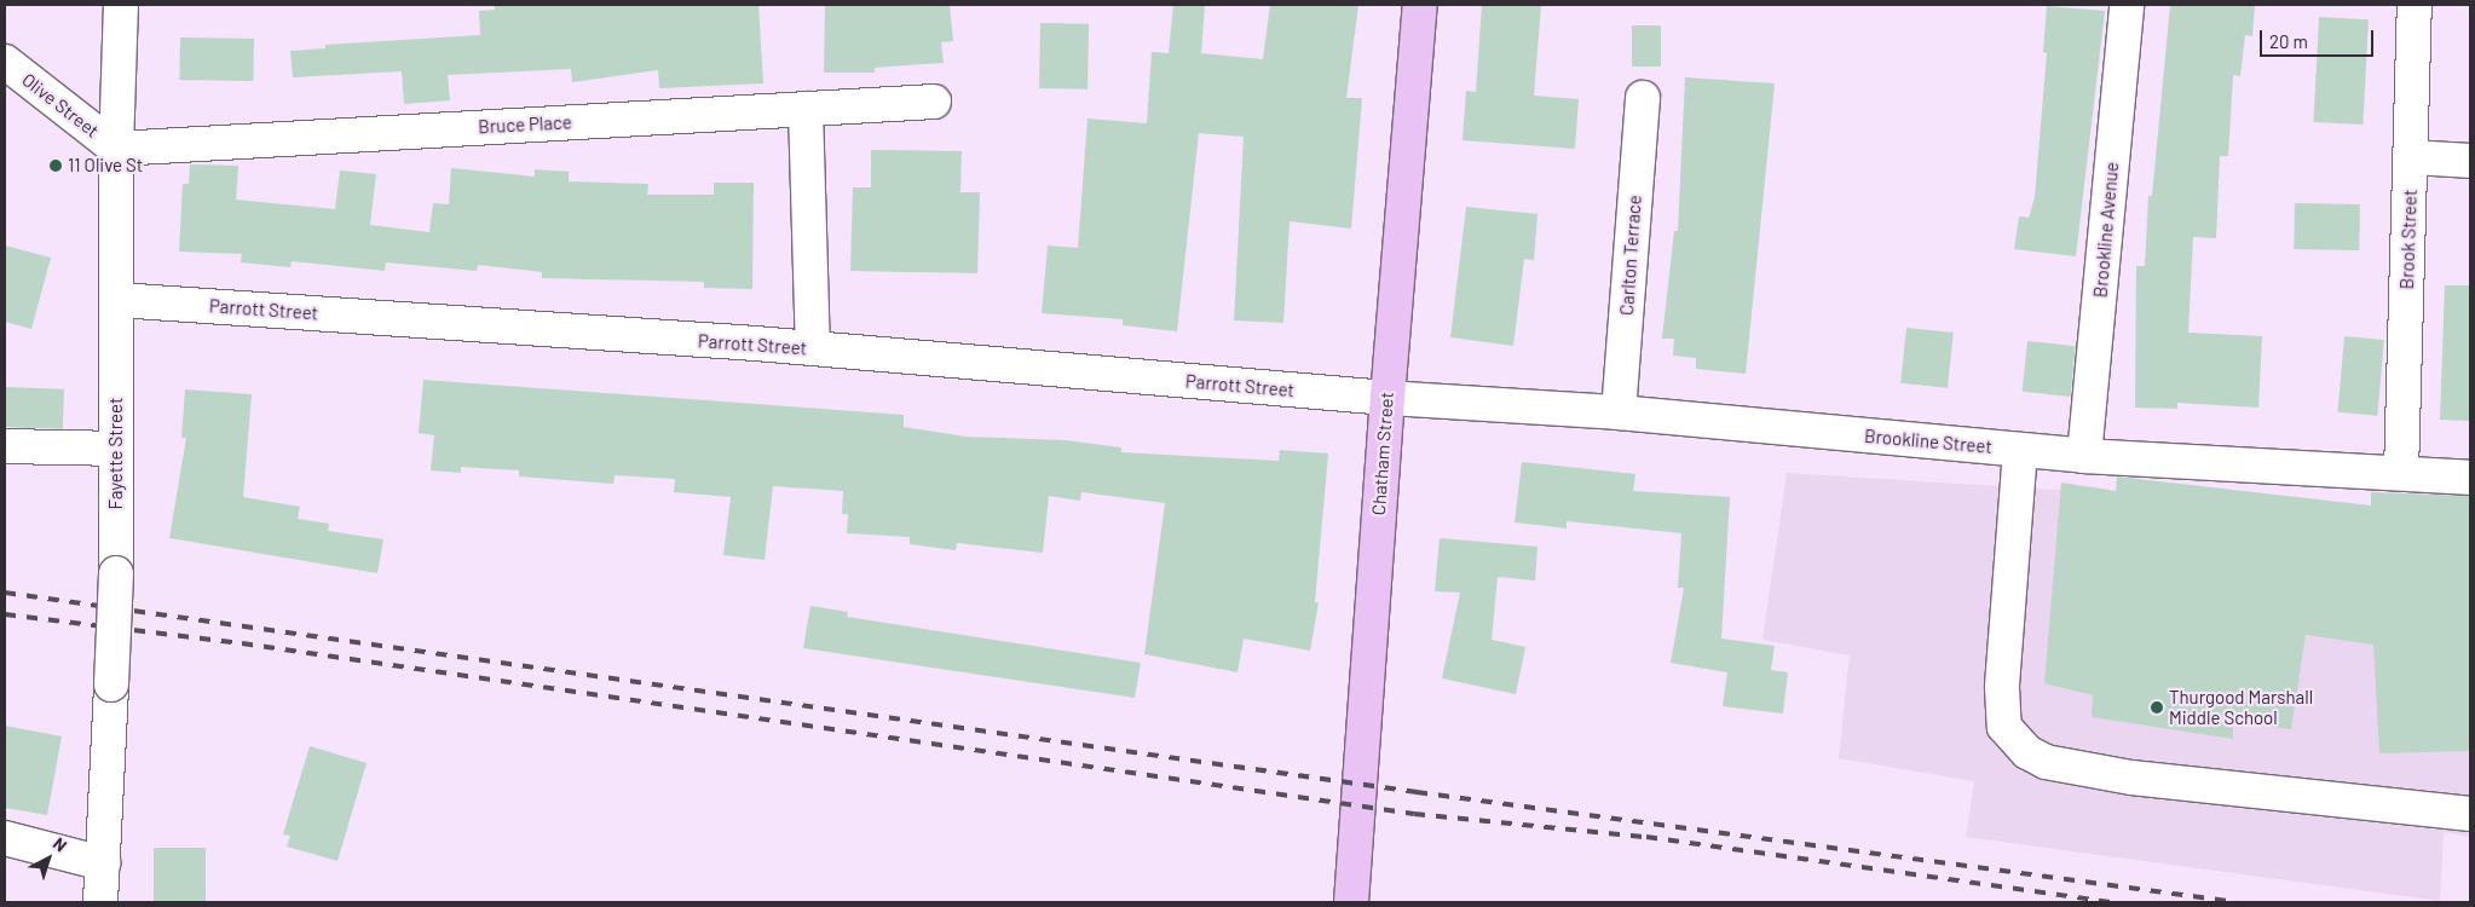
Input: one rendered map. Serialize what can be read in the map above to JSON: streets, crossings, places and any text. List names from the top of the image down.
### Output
{
  "streets": {
    "main road": ["Chatham Street"],
    "street": [
      "Olive Street",
      "Bruce Place",
      "Brookline Avenue",
      "Brook Street",
      "Carlton Terrace",
      "Parrott Street",
      "Brookline Street",
      "Fayette Street"
    ]
  },
  "crossings": [
    ["Olive Street", "Bruce Place"],
    ["Olive Street", "Fayette Street"],
    ["Bruce Place", "Fayette Street"],
    ["Brookline Avenue", "Brookline Street"],
    ["Brook Street", "Brookline Street"],
    ["Carlton Terrace", "Brookline Street"],
    ["Parrott Street", "Brookline Street"],
    ["Parrott Street", "Fayette Street"],
    ["Parrott Street", "Chatham Street"],
    ["Brookline Street", "Chatham Street"]
  ],
  "places": ["11 Olive St", "Thurgood Marshall Middle School"],
  "scale_bar": "20 m",
  "north": "top right"
}
